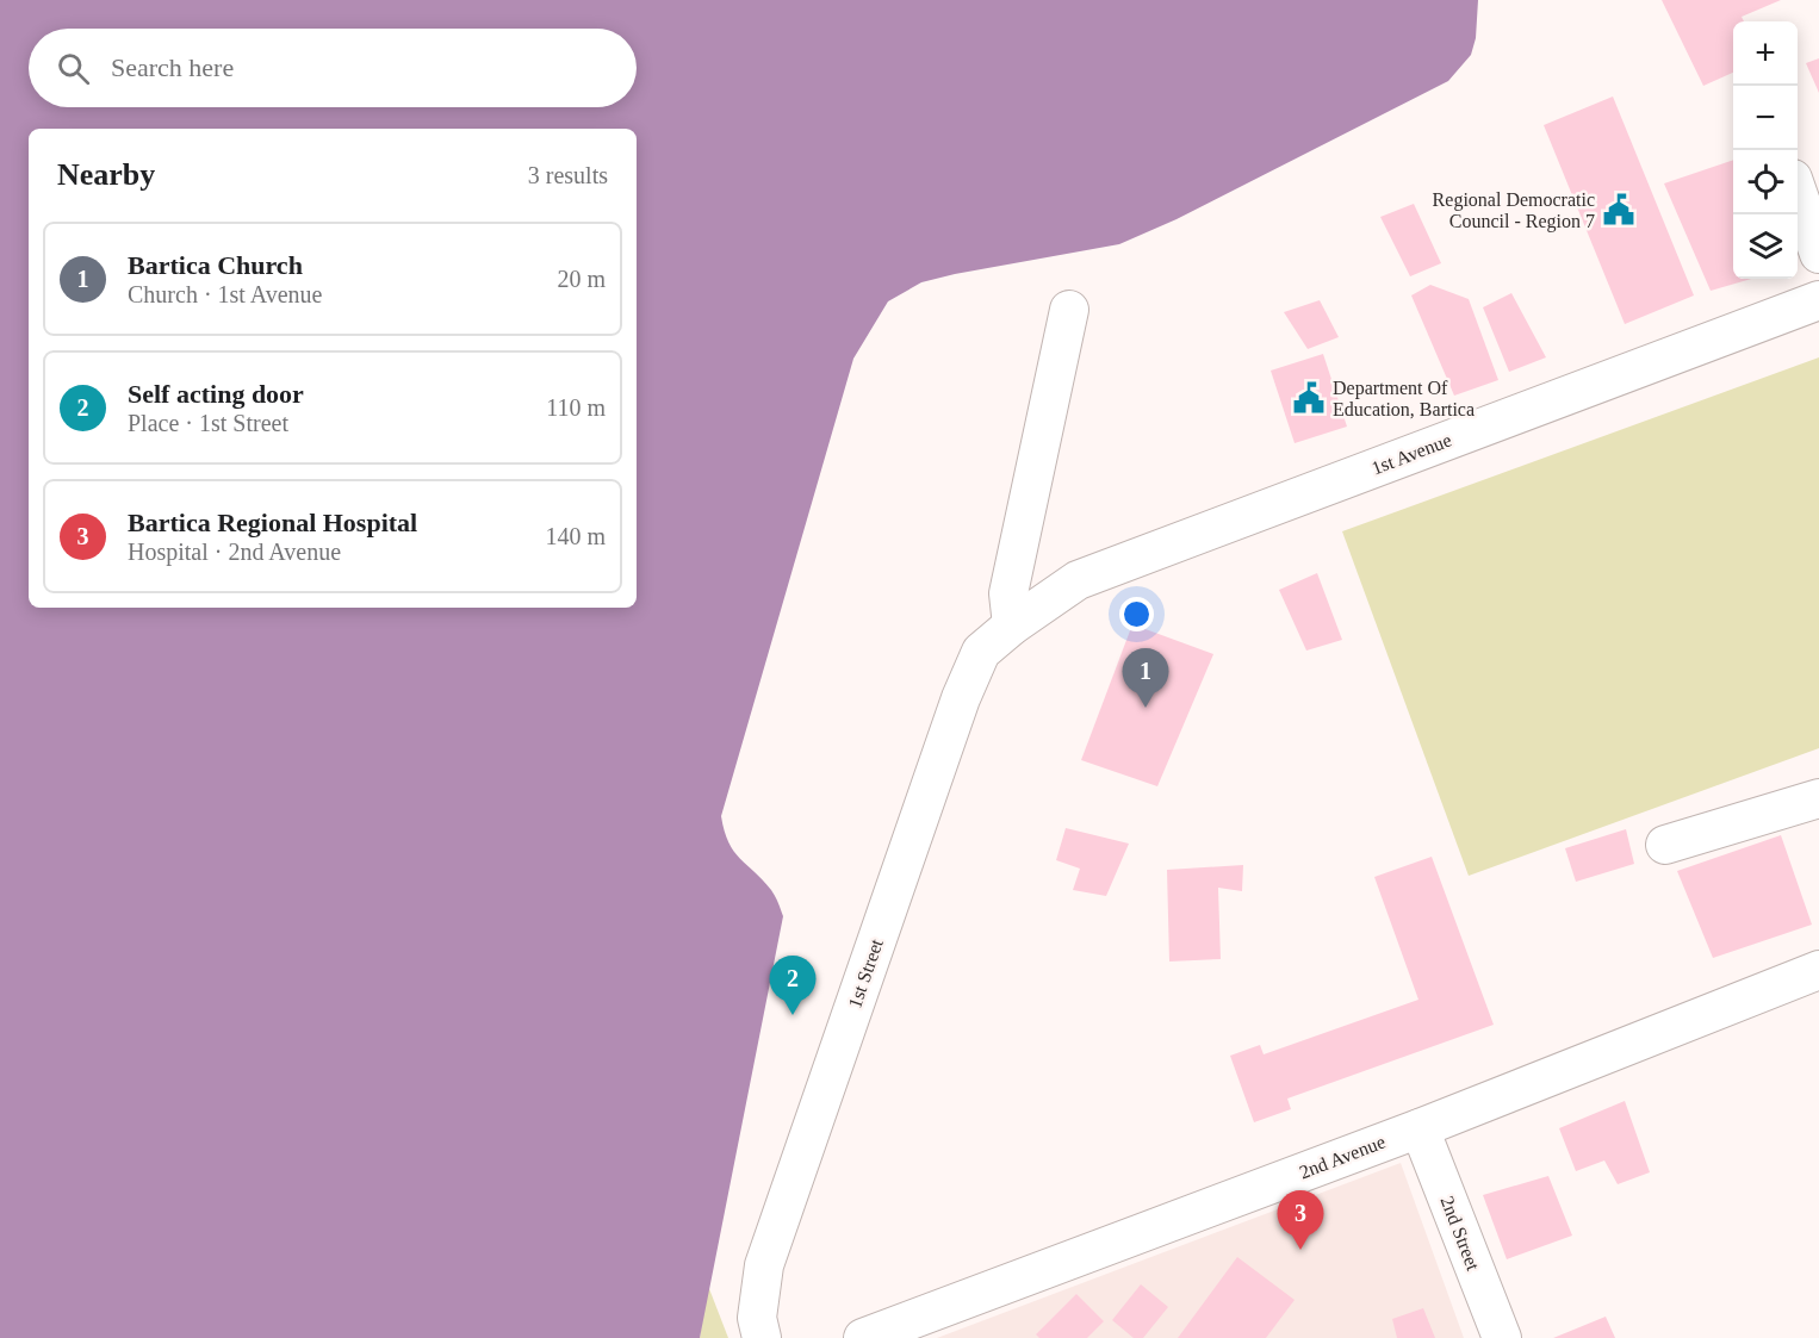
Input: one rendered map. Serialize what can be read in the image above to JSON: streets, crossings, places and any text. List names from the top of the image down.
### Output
{
  "streets": {
    "street": [
      "1st Avenue",
      "1st Street",
      "2nd Avenue",
      "2nd Street"
    ]
  },
  "crossings": [
    ["1st Avenue", "1st Street"],
    ["2nd Avenue", "2nd Street"]
  ],
  "places": {
    "public building": ["Regional Democratic Council - Region 7", "Department Of Education, Bartica"]
  },
  "page": {
    "map_buttons": ["+", "−"],
    "search": "Search here",
    "heading": ["Nearby", "3 results"],
    "list": [
      {
        "mark": "1",
        "name": "Bartica Church",
        "note": "Church · 1st Avenue",
        "value": "20 m"
      },
      {
        "mark": "2",
        "name": "Self acting door",
        "note": "Place · 1st Street",
        "value": "110 m"
      },
      {
        "mark": "3",
        "name": "Bartica Regional Hospital",
        "note": "Hospital · 2nd Avenue",
        "value": "140 m"
      }
    ],
    "pins": ["1", "2", "3"]
  }
}
